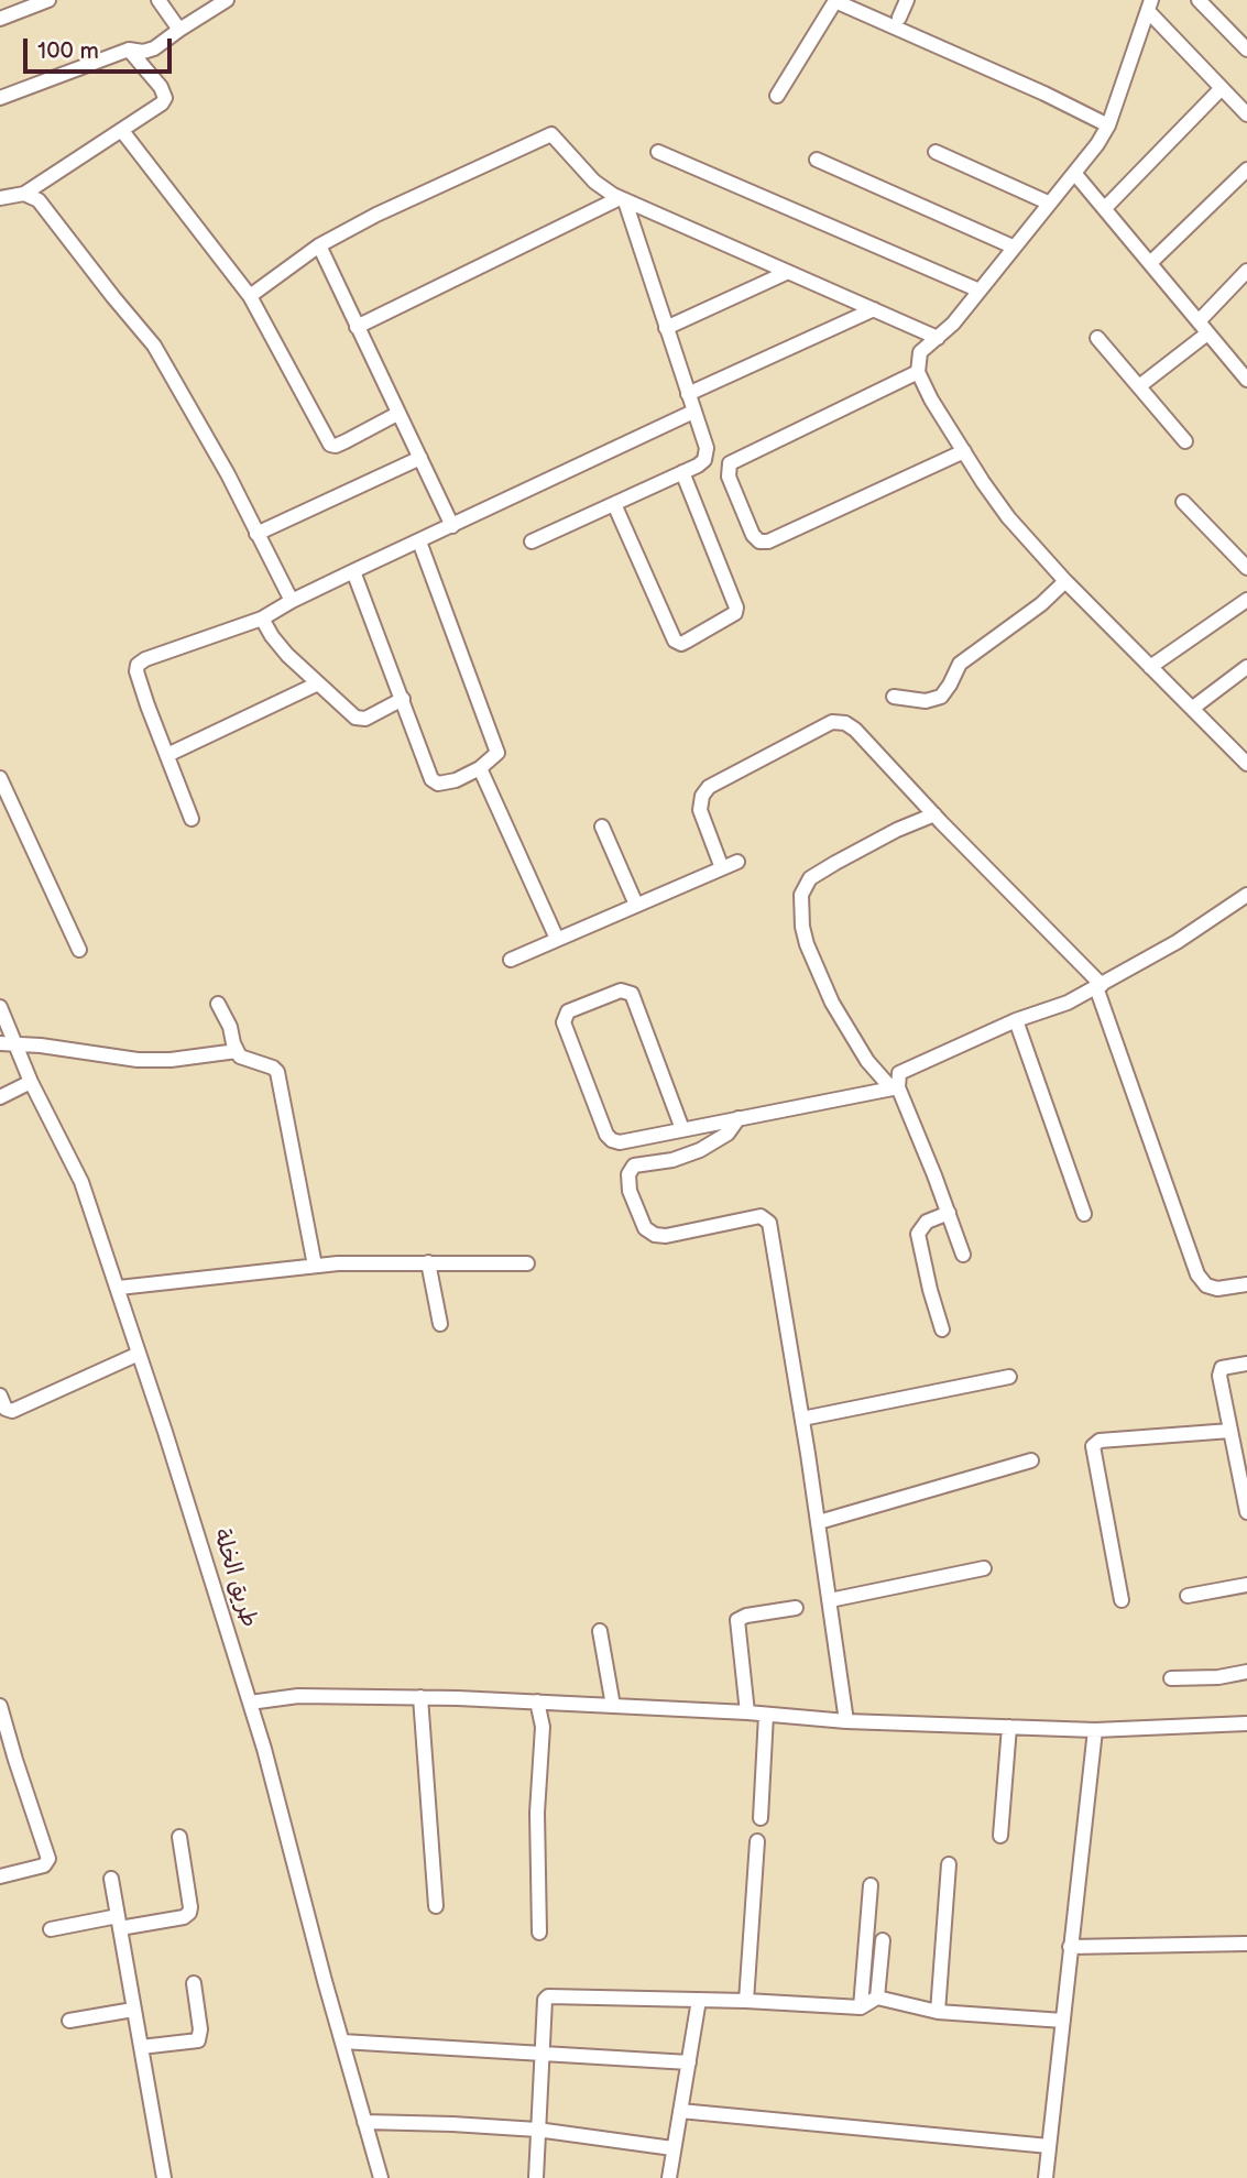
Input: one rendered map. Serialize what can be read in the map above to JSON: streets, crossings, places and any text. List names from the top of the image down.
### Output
{
  "streets": {
    "street": ["طريق الخلة"]
  },
  "scale_bar": "100 m"
}
